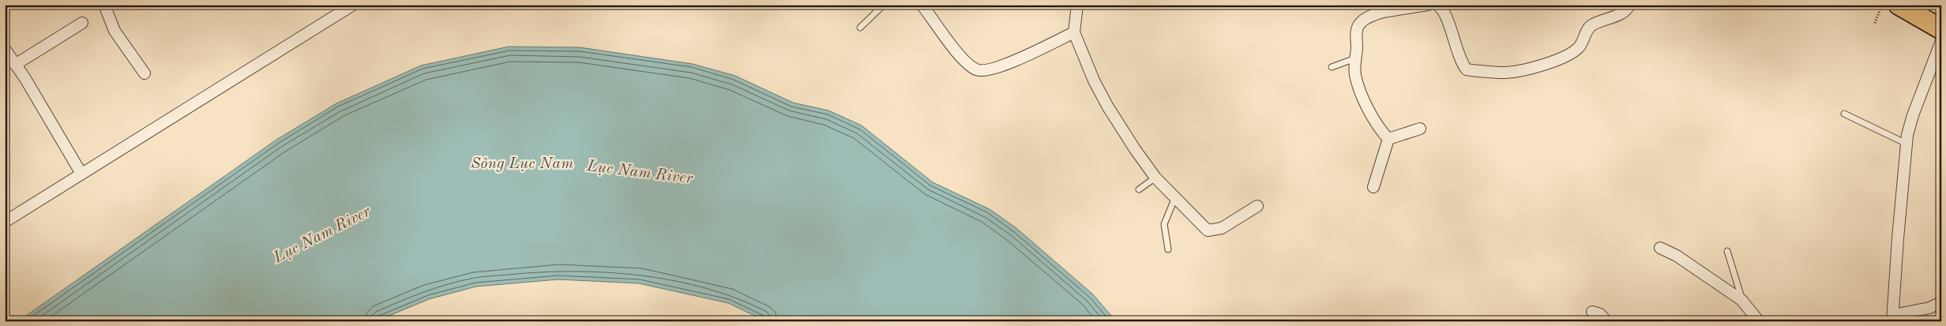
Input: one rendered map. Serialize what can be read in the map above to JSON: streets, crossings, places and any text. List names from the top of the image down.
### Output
{
  "water": ["Sông Lục Nam", "Lục Nam River"]
}
